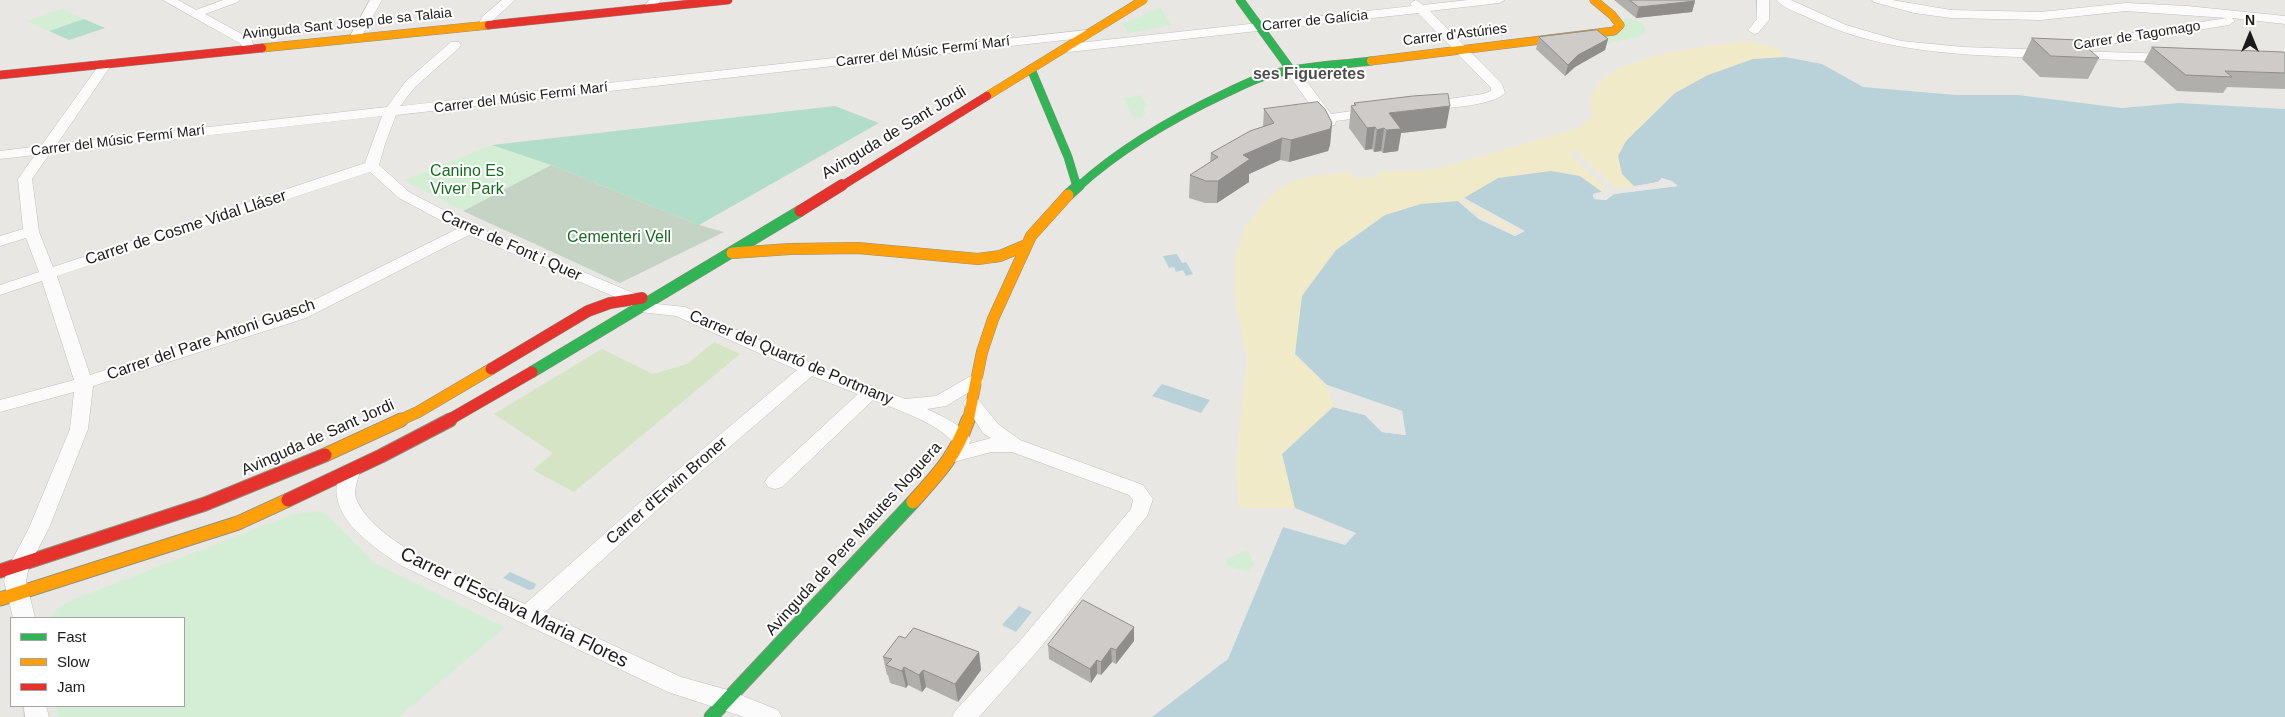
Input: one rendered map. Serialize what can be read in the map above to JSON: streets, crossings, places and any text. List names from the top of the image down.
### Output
{
  "streets": {
    "street": [
      "Carrer de Galícia",
      "Avinguda Sant Josep de sa Talaia",
      "Carrer d'Astúries",
      "Carrer de Tagomago",
      "Carrer del Músic Fermí Marí",
      "Avinguda de Sant Jordi",
      "Carrer de Cosme Vidal Lláser",
      "Carrer de Font i Quer",
      "Carrer del Pare Antoni Guasch",
      "Carrer del Quartó de Portmany",
      "Carrer d'Erwin Broner",
      "Avinguda de Pere Matutes Noguera",
      "Carrer d'Esclava Maria Flores"
    ]
  },
  "crossings": [
    ["Carrer de Galícia", "Avinguda de Sant Jordi"],
    ["Carrer d'Astúries", "Avinguda de Pere Matutes Noguera"],
    ["Carrer del Músic Fermí Marí", "Avinguda de Sant Jordi"],
    ["Avinguda de Sant Jordi", "Carrer de Font i Quer"],
    ["Avinguda de Sant Jordi", "Carrer del Quartó de Portmany"],
    ["Avinguda de Sant Jordi", "Carrer d'Esclava Maria Flores"],
    ["Carrer de Cosme Vidal Lláser", "Carrer de Font i Quer"],
    ["Carrer de Font i Quer", "Carrer del Pare Antoni Guasch"],
    ["Carrer de Font i Quer", "Carrer del Quartó de Portmany"],
    ["Carrer del Quartó de Portmany", "Carrer d'Erwin Broner"],
    ["Carrer del Quartó de Portmany", "Avinguda de Pere Matutes Noguera"],
    ["Carrer d'Erwin Broner", "Carrer d'Esclava Maria Flores"],
    ["Avinguda de Pere Matutes Noguera", "Carrer d'Esclava Maria Flores"]
  ],
  "districts": ["ses Figueretes"],
  "parks": ["Canino Es Viver Park", "Cementeri Vell"],
  "legend": ["Fast", "Slow", "Jam"],
  "north": "top"
}
